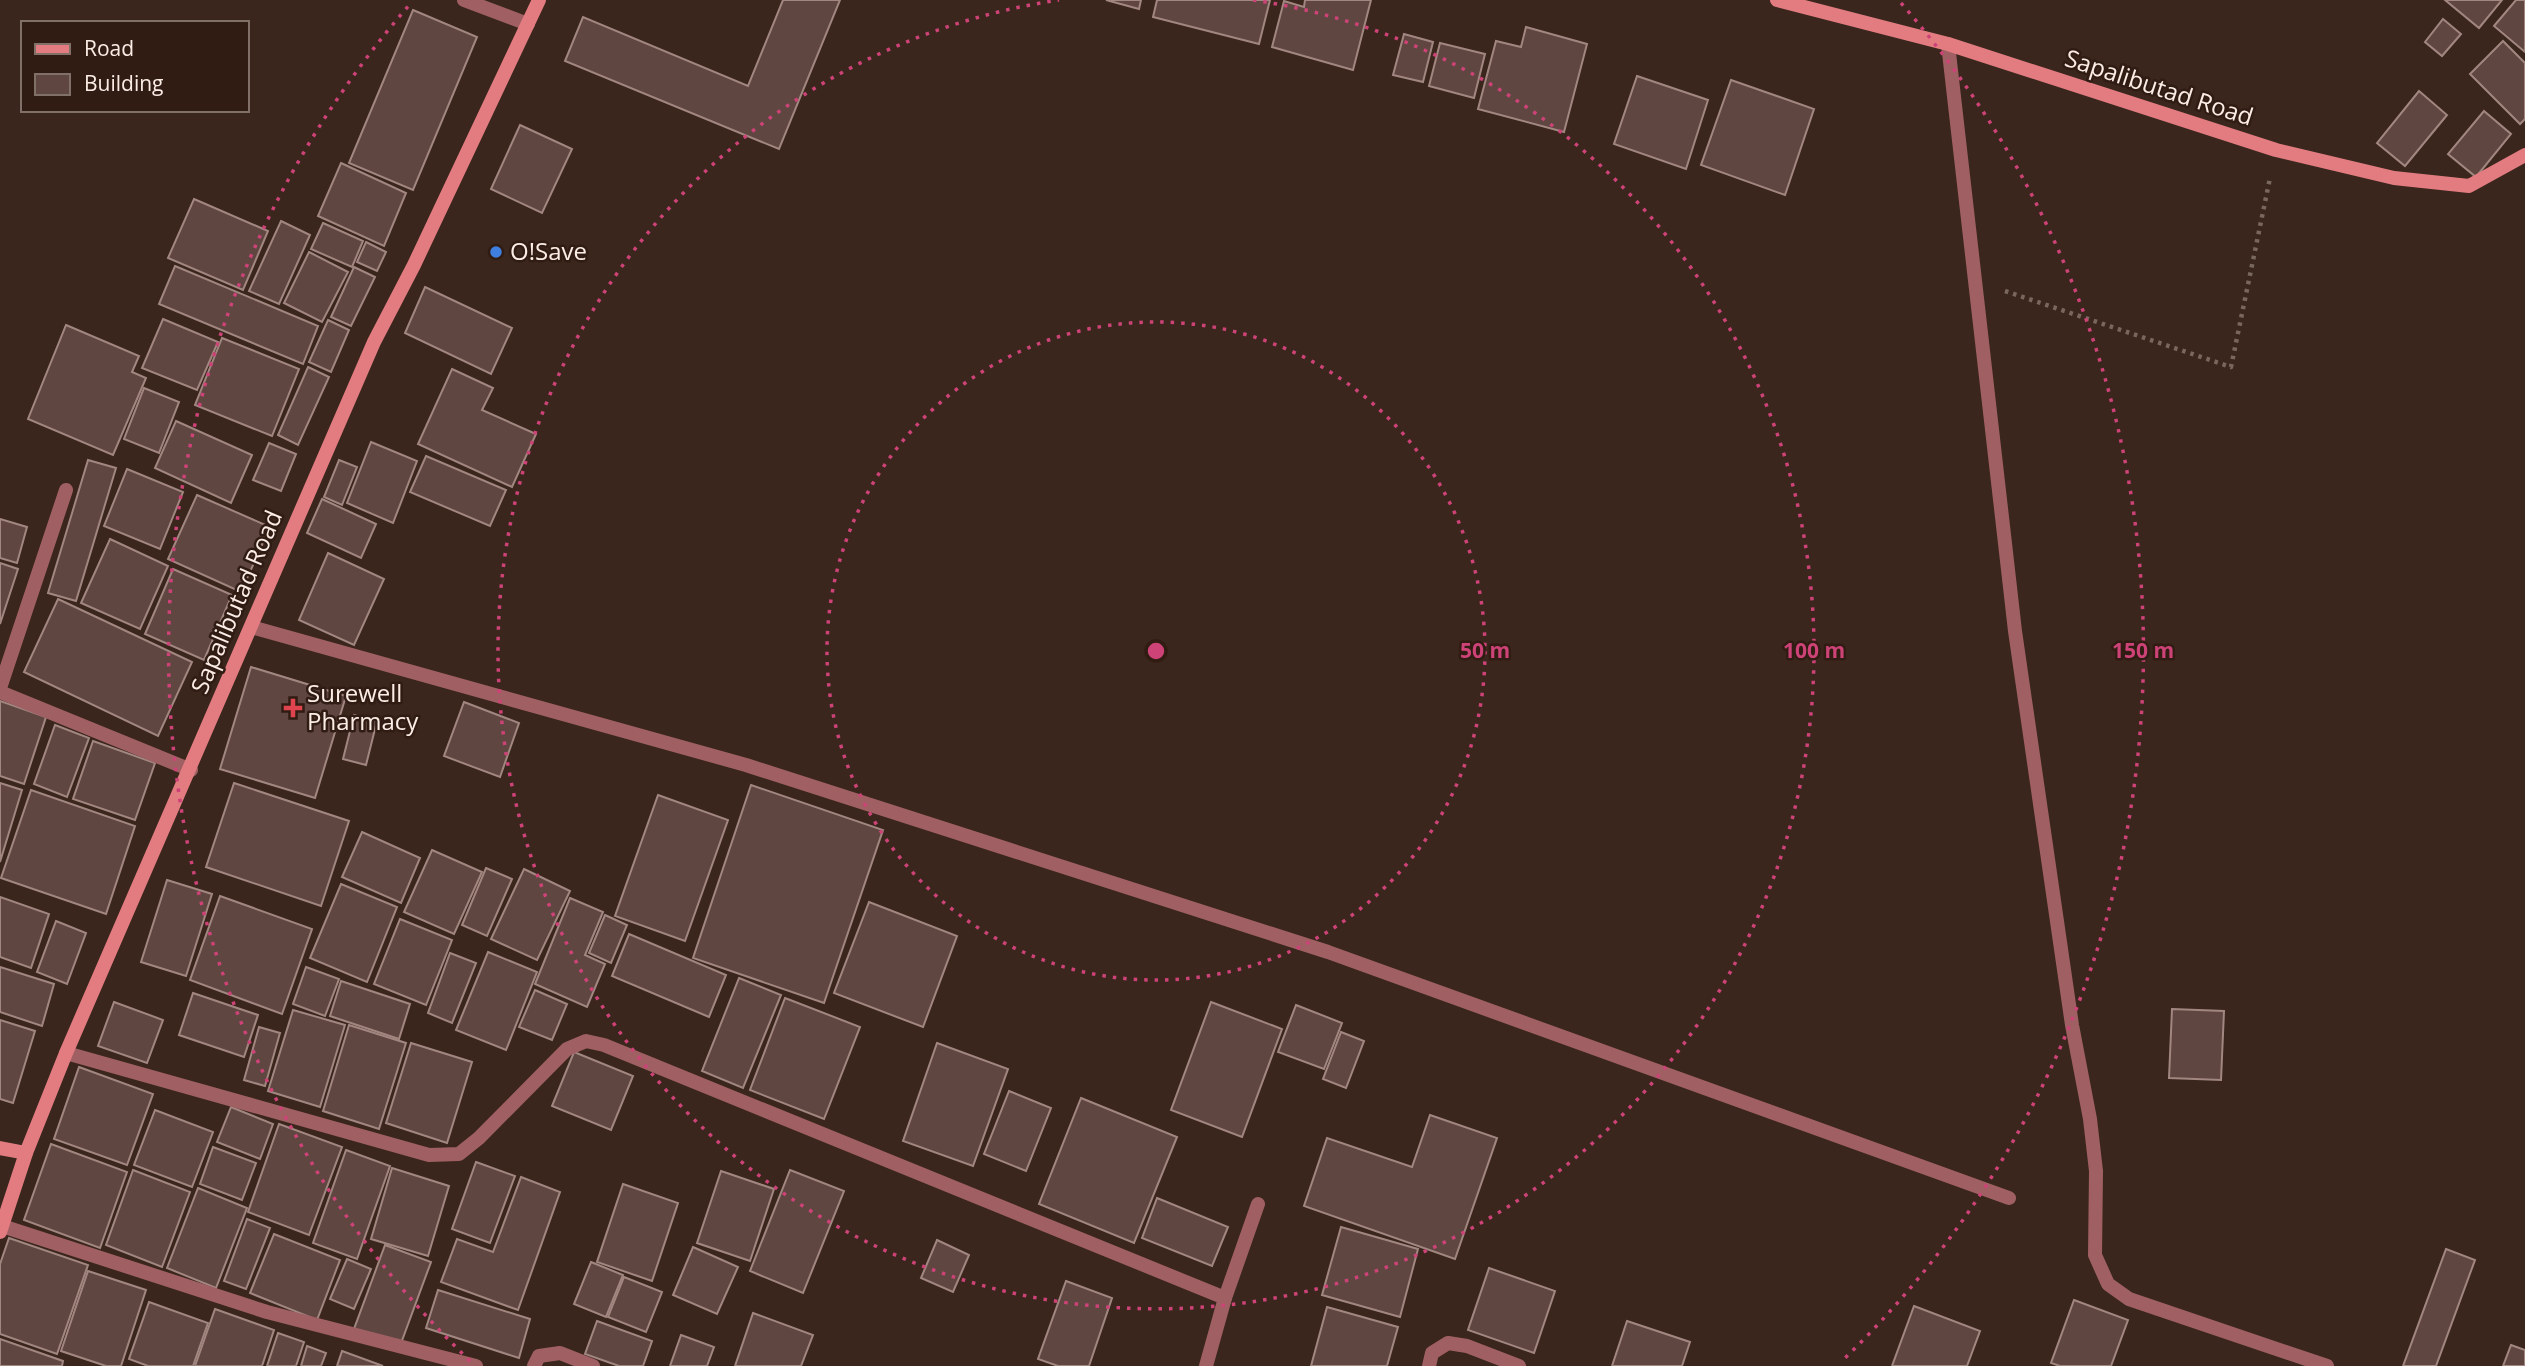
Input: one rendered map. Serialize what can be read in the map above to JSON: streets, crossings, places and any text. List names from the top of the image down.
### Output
{
  "streets": {
    "street": ["Sapalibutad Road"]
  },
  "places": {
    "other": ["O!Save"],
    "health": ["Surewell Pharmacy"]
  },
  "legend": ["Road", "Building"],
  "rings": ["50 m", "100 m", "150 m"]
}
